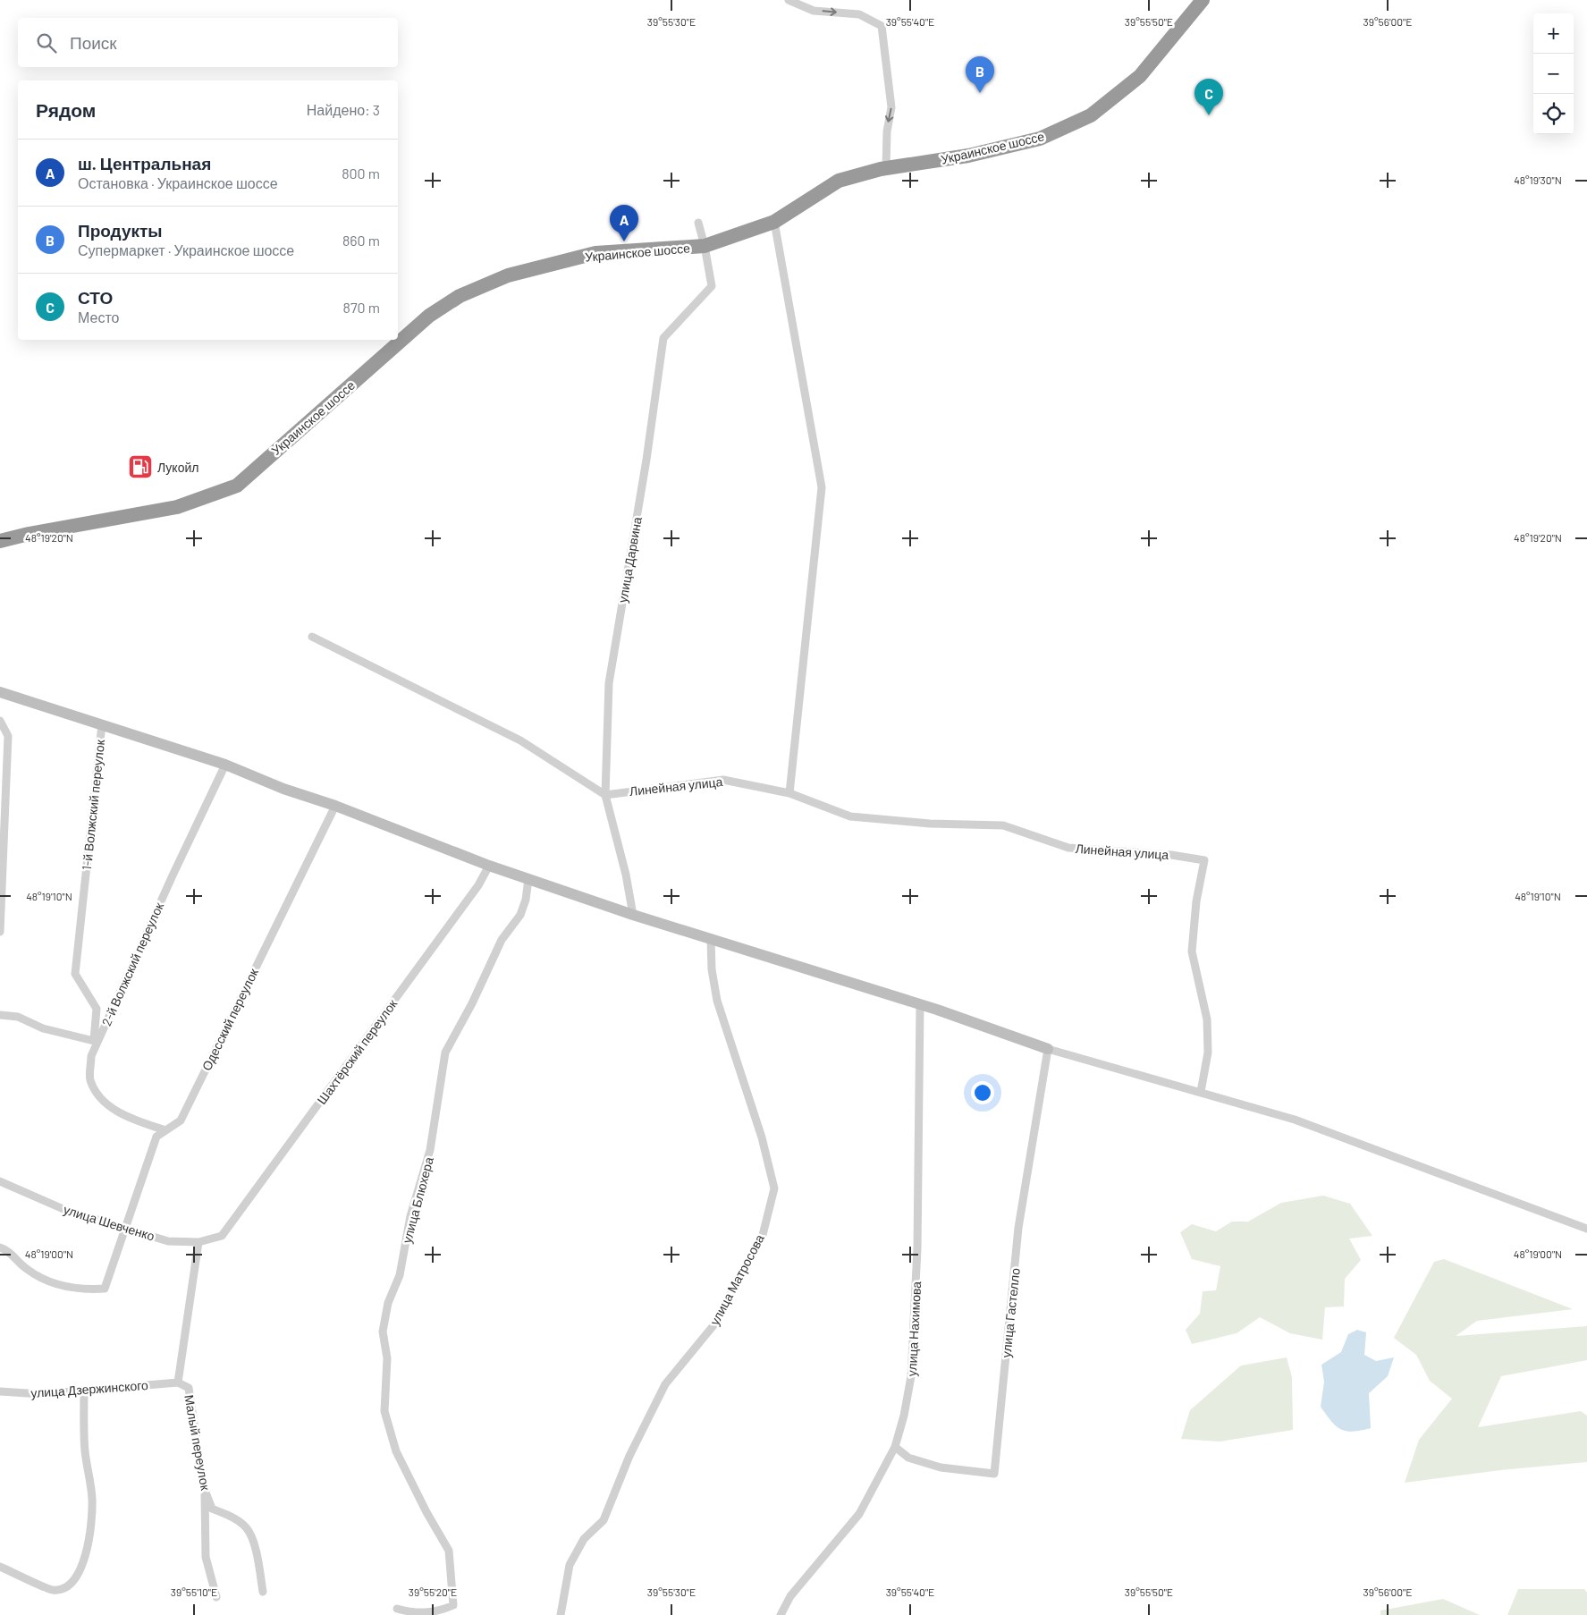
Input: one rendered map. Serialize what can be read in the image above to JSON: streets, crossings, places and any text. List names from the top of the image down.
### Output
{
  "streets": {
    "highway": ["Украинское шоссе"],
    "street": [
      "улица Дарвина",
      "Линейная улица",
      "1-й Волжский переулок",
      "2-й Волжский переулок",
      "Одесский переулок",
      "Шахтёрский переулок",
      "улица Блюхера",
      "улица Шевченко",
      "улица Матросова",
      "улица Гастелло",
      "улица Нахимова",
      "улица Дзержинского",
      "Малый переулок"
    ]
  },
  "crossings": [
    ["Украинское шоссе", "улица Дарвина"],
    ["улица Дарвина", "Линейная улица"],
    ["1-й Волжский переулок", "2-й Волжский переулок"],
    ["2-й Волжский переулок", "Одесский переулок"],
    ["Одесский переулок", "улица Шевченко"],
    ["Шахтёрский переулок", "улица Шевченко"],
    ["улица Гастелло", "улица Нахимова"],
    ["улица Дзержинского", "Малый переулок"]
  ],
  "places": {
    "fuel station": ["Лукойл"]
  },
  "page": {
    "map_buttons": ["+", "−"],
    "search": "Поиск",
    "pins": ["B", "C", "A"],
    "heading": ["Рядом", "Найдено: 3"],
    "list": [
      {
        "mark": "A",
        "name": "ш. Центральная",
        "note": "Остановка · Украинское шоссе",
        "value": "800 m"
      },
      {
        "mark": "B",
        "name": "Продукты",
        "note": "Супермаркет · Украинское шоссе",
        "value": "860 m"
      },
      {
        "mark": "C",
        "name": "СТО",
        "note": "Место",
        "value": "870 m"
      }
    ]
  },
  "coordinates": [
    "39°55'30\"E",
    "39°55'40\"E",
    "39°55'50\"E",
    "39°56'00\"E",
    "48°19'30\"N",
    "48°19'20\"N",
    "48°19'10\"N",
    "48°19'00\"N",
    "39°55'10\"E",
    "39°55'20\"E"
  ]
}
